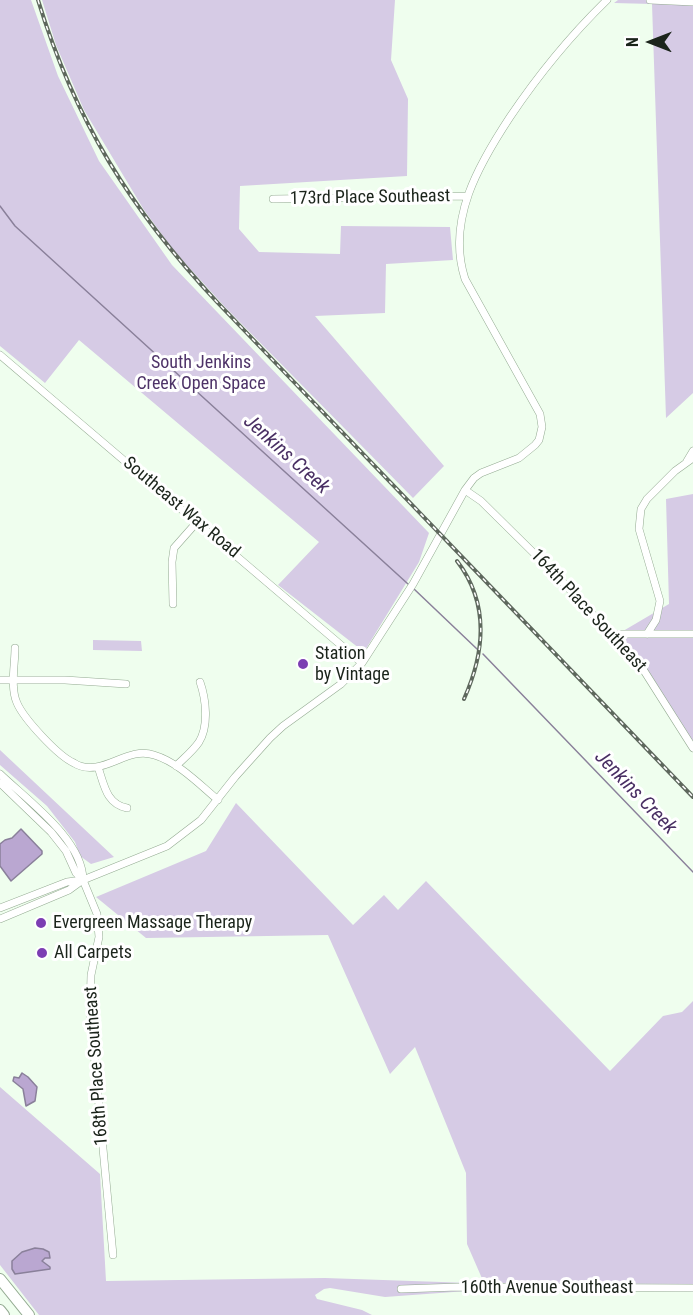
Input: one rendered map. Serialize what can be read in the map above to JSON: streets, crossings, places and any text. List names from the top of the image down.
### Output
{
  "streets": {
    "street": [
      "173rd Place Southeast",
      "Southeast Wax Road",
      "164th Place Southeast",
      "168th Place Southeast",
      "160th Avenue Southeast"
    ]
  },
  "water": ["Jenkins Creek"],
  "parks": ["South Jenkins Creek Open Space"],
  "places": ["Station by Vintage", "Evergreen Massage Therapy", "All Carpets"],
  "north": "left"
}
